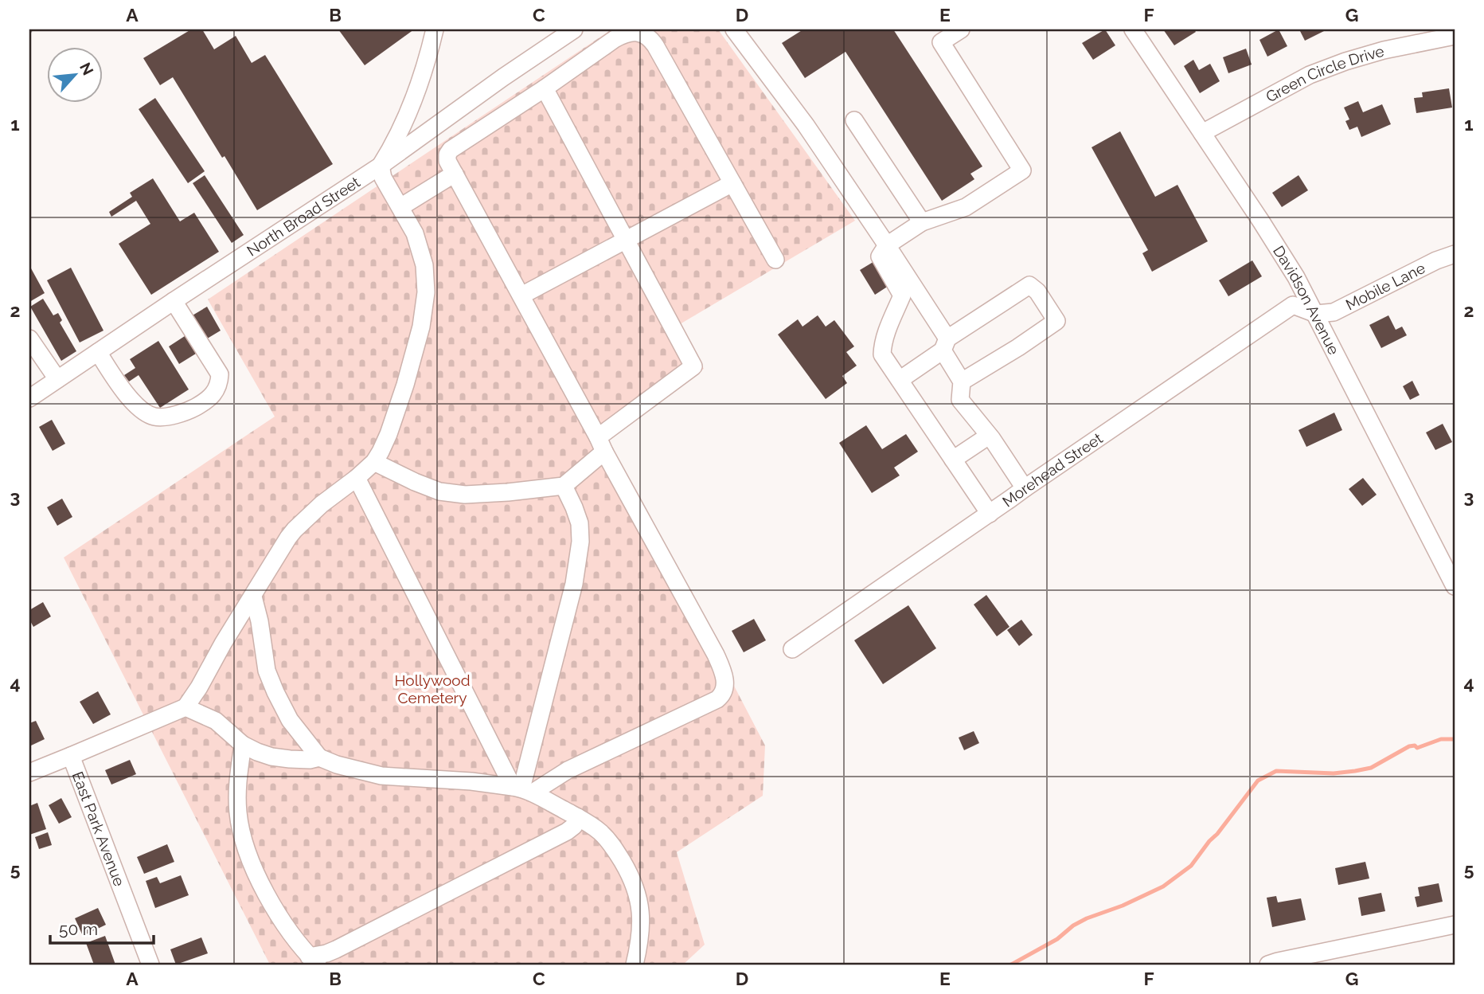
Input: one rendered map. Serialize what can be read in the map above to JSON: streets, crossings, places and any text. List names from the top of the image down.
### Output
{
  "streets": {
    "street": [
      "Green Circle Drive",
      "North Broad Street",
      "Mobile Lane",
      "Davidson Avenue",
      "Morehead Street",
      "East Park Avenue"
    ]
  },
  "crossings": [
    ["Green Circle Drive", "Davidson Avenue"],
    ["Mobile Lane", "Davidson Avenue"],
    ["Mobile Lane", "Morehead Street"],
    ["Davidson Avenue", "Morehead Street"]
  ],
  "parks": ["Hollywood Cemetery"],
  "scale_bar": "50 m",
  "north": "top right",
  "grid": {
    "columns": [
      "A",
      "B",
      "C",
      "D",
      "E",
      "F",
      "G"
    ],
    "rows": [
      "1",
      "2",
      "3",
      "4",
      "5"
    ]
  }
}
